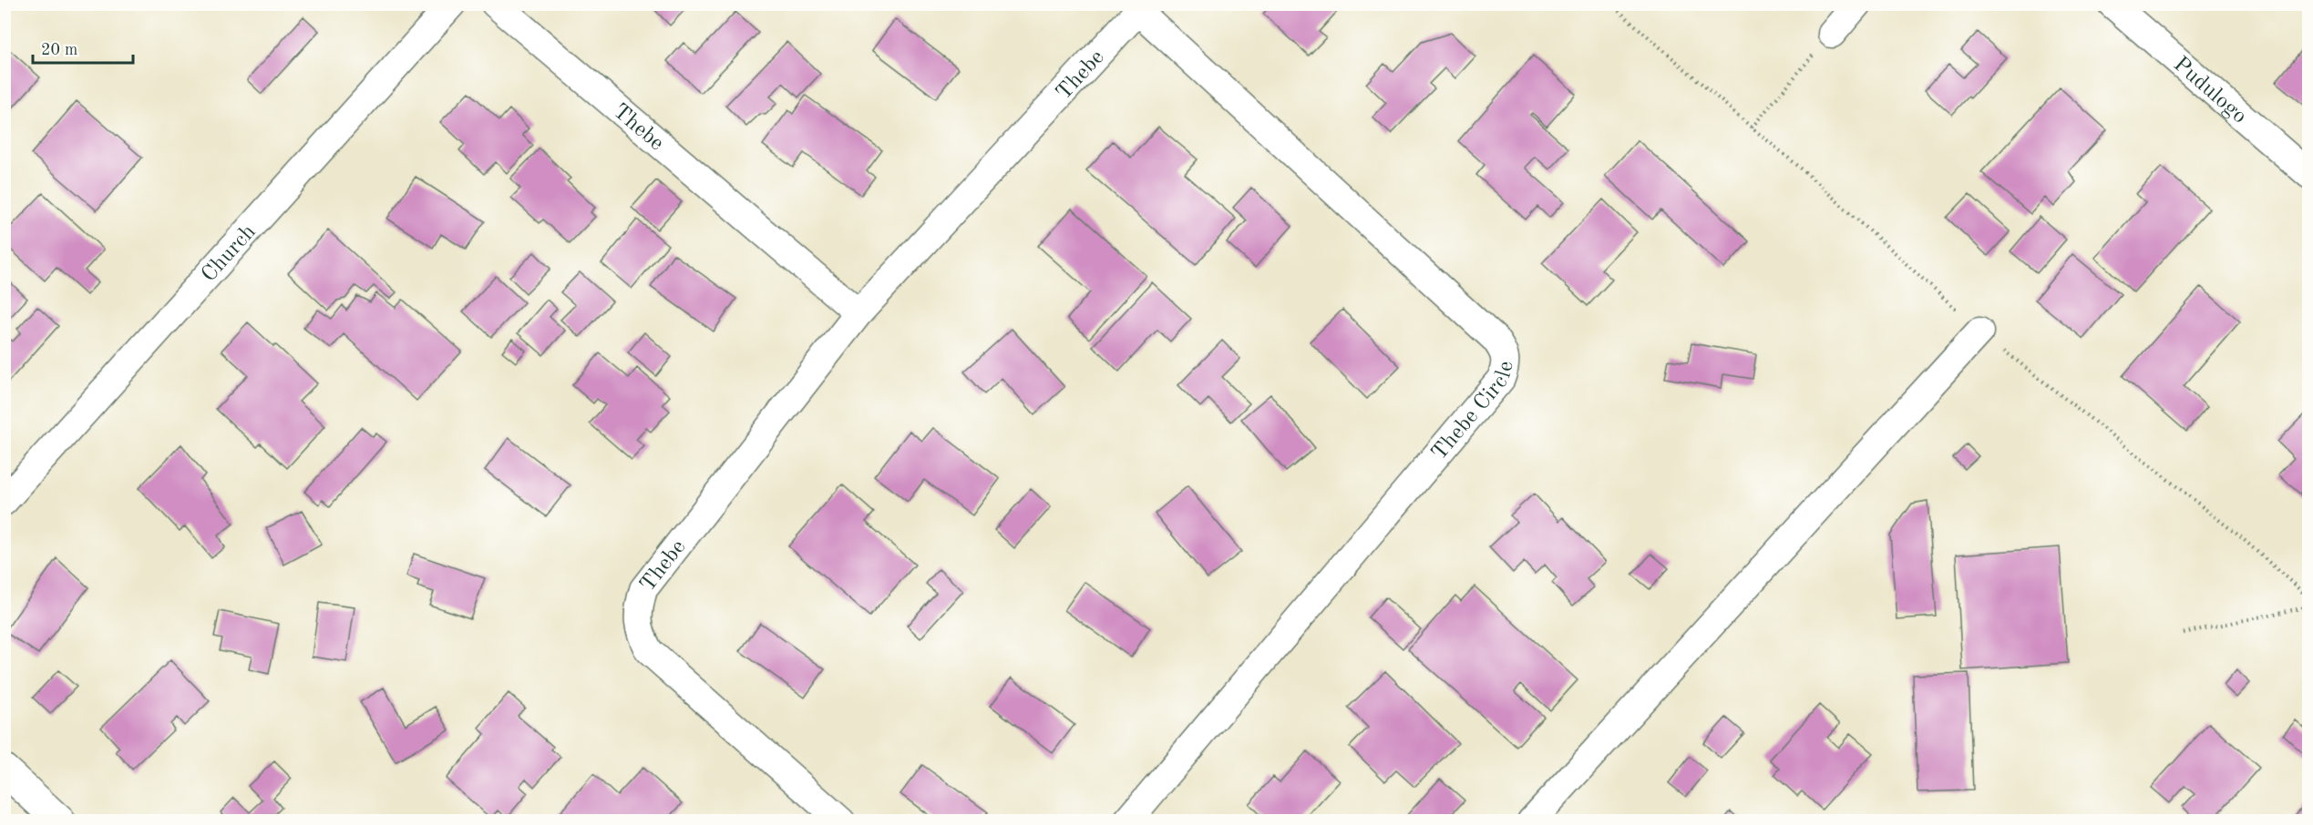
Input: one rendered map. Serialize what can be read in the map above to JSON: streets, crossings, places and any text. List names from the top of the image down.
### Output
{
  "streets": {
    "street": [
      "Thebe",
      "Pudulogo",
      "Church",
      "Thebe Circle"
    ]
  },
  "crossings": [
    ["Thebe", "Thebe Circle"]
  ],
  "scale_bar": "20 m"
}
